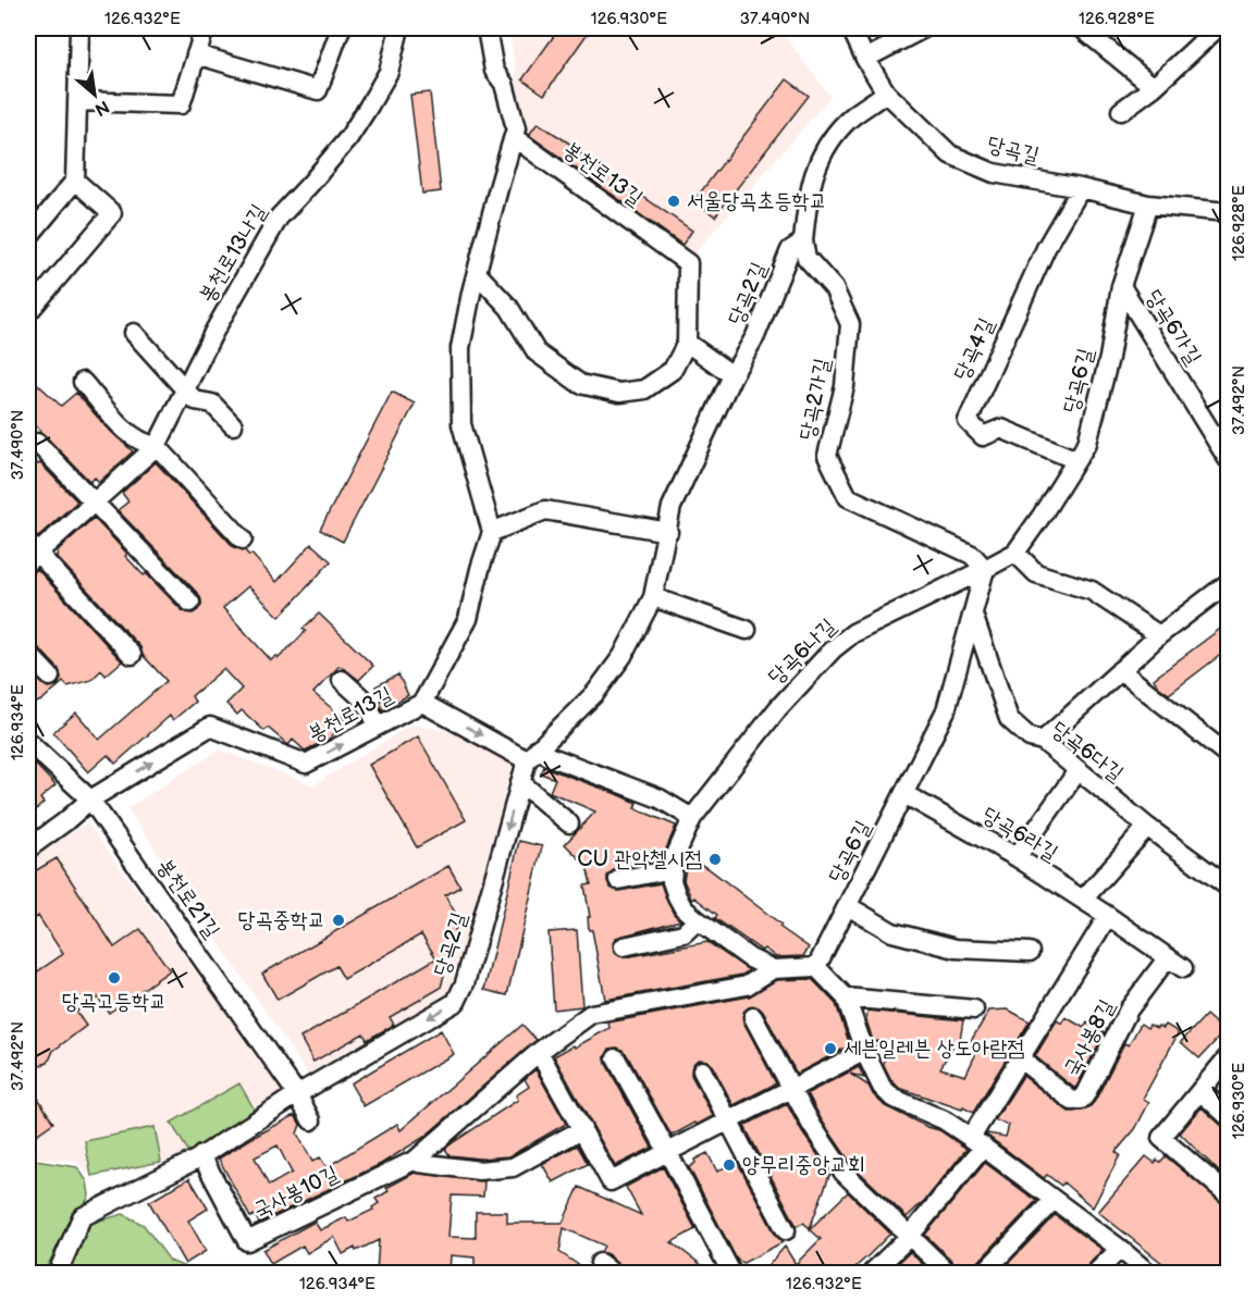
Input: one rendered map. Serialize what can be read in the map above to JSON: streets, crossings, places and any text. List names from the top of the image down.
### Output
{
  "streets": {
    "street": [
      "당곡길",
      "봉천로13길",
      "봉천로13나길",
      "당곡2길",
      "당곡6가길",
      "당곡4길",
      "당곡6길",
      "당곡2가길",
      "당곡6나길",
      "당곡6다길",
      "당곡6라길",
      "봉천로21길",
      "국사봉8길",
      "국사봉10길"
    ]
  },
  "crossings": [
    ["당곡길", "당곡4길"],
    ["당곡길", "당곡6길"],
    ["봉천로13길", "당곡2길"],
    ["봉천로13길", "봉천로21길"],
    ["당곡2길", "당곡2가길"],
    ["당곡2길", "봉천로21길"],
    ["당곡2길", "국사봉10길"],
    ["당곡6가길", "당곡6길"],
    ["당곡4길", "당곡6길"],
    ["당곡6길", "당곡2가길"],
    ["당곡6길", "당곡6나길"],
    ["당곡6길", "당곡6다길"],
    ["당곡6길", "당곡6라길"],
    ["당곡2가길", "당곡6나길"],
    ["당곡6라길", "국사봉8길"]
  ],
  "places": [
    "서울당곡초등학교",
    "CU 관악첼시점",
    "당곡중학교",
    "당곡고등학교",
    "세븐일레븐 상도아람점",
    "양무리중앙교회"
  ],
  "north": "bottom right",
  "coordinates": [
    "126.932°E",
    "126.930°E",
    "37.490°N",
    "126.928°E",
    "37.492°N",
    "126.934°E"
  ]
}
